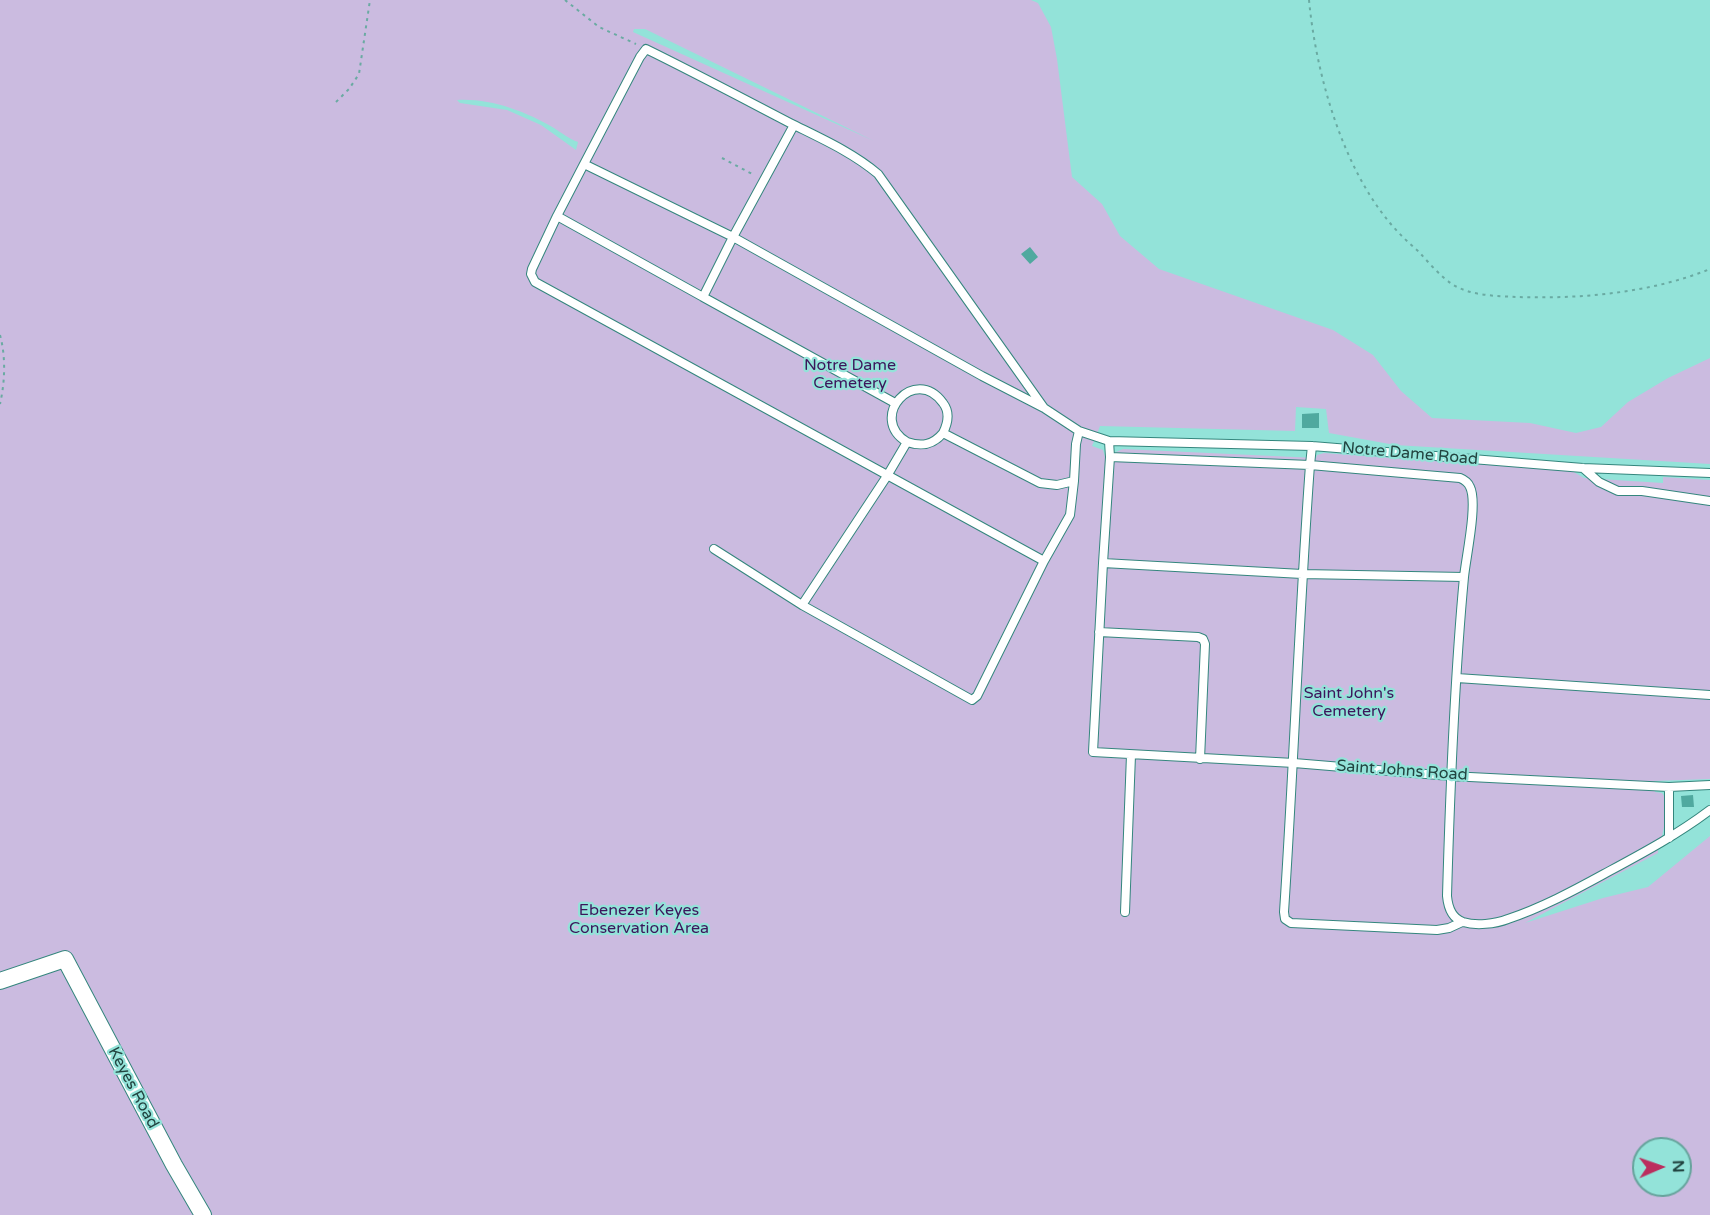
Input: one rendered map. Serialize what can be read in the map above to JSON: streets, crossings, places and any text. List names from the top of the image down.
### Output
{
  "streets": {
    "street": ["Keyes Road"],
    "lane": ["Notre Dame Road", "Saint Johns Road"]
  },
  "parks": ["Notre Dame Cemetery", "Saint John's Cemetery", "Ebenezer Keyes Conservation Area"],
  "north": "right"
}
